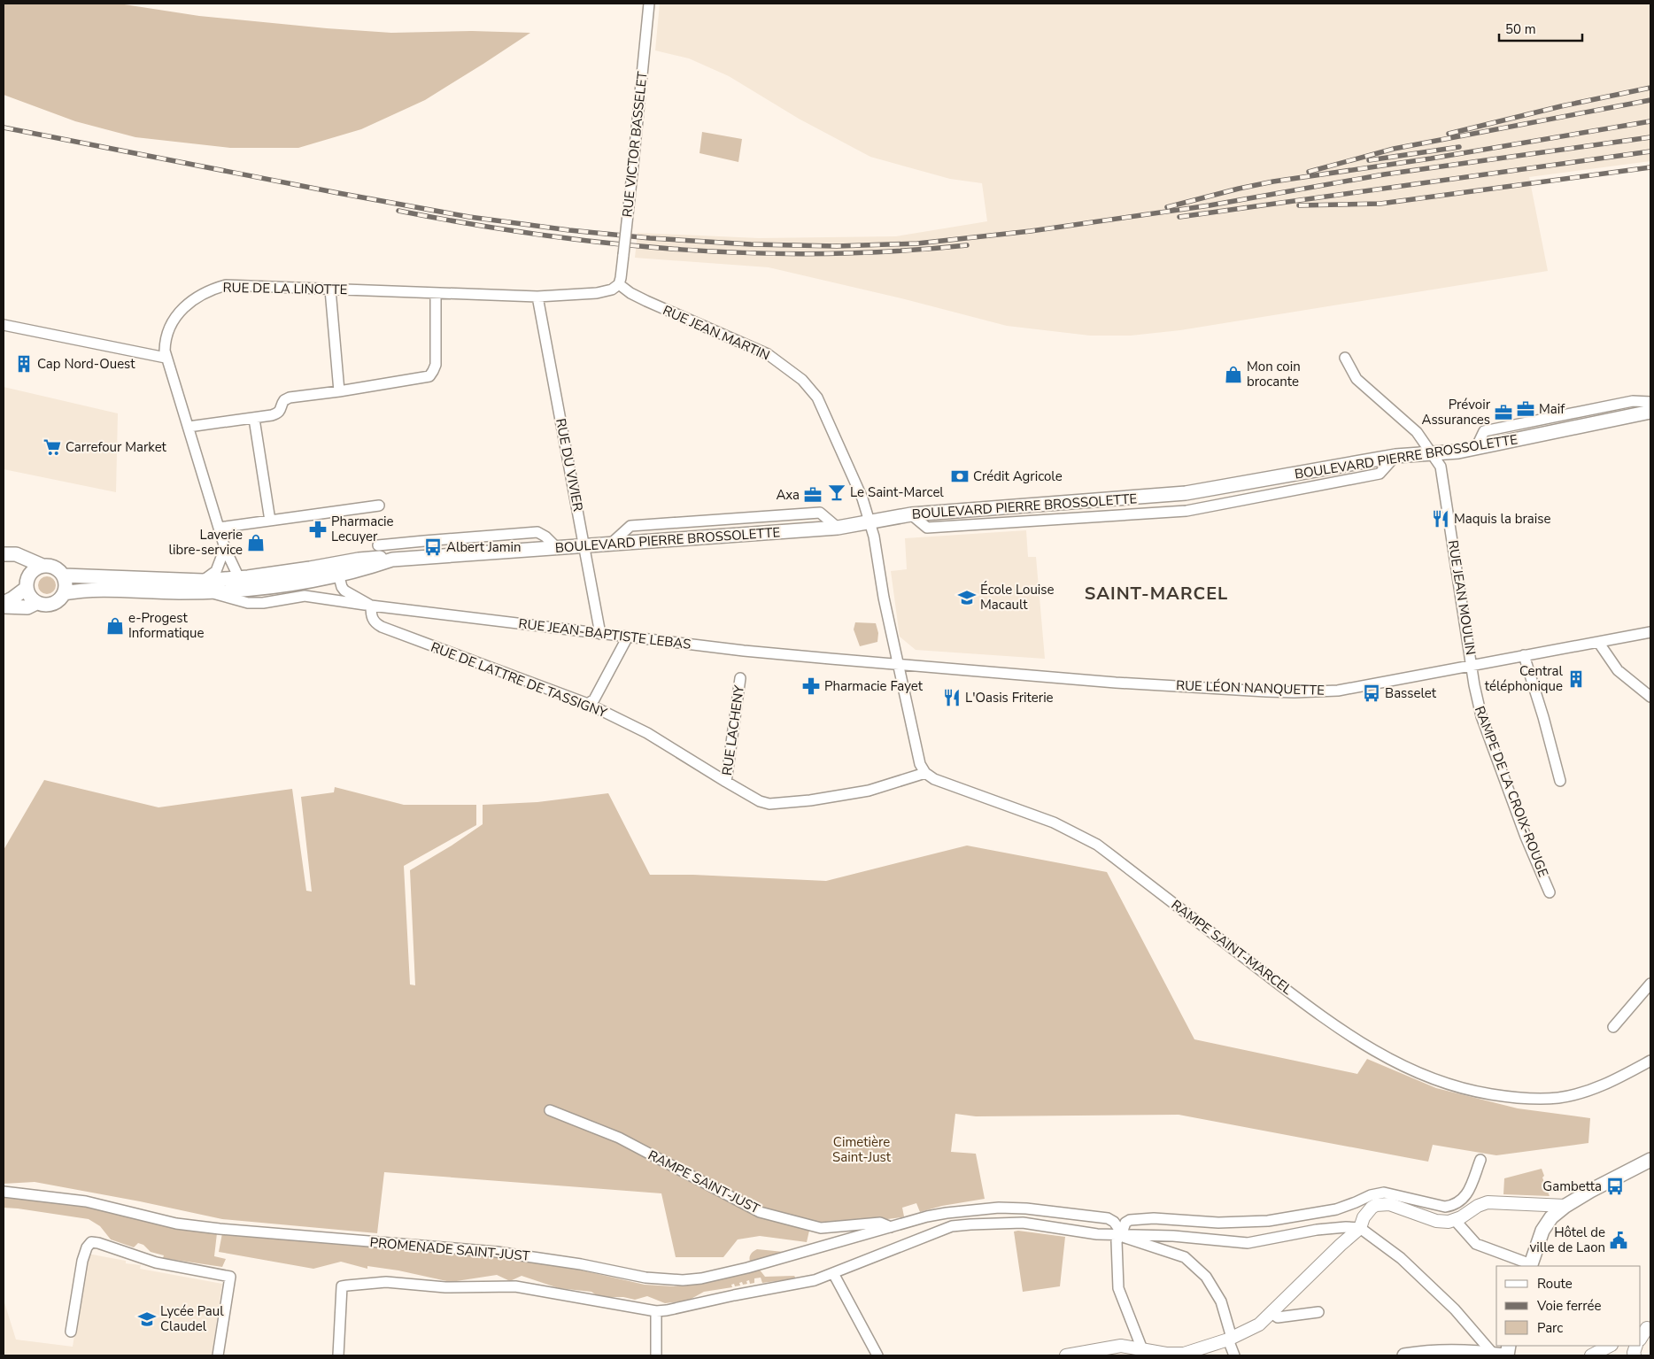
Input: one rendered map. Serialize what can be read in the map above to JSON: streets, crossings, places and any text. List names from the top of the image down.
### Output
{
  "streets": {
    "main road": ["BOULEVARD PIERRE BROSSOLETTE"],
    "street": [
      "RUE VICTOR BASSELET",
      "RUE DE LA LINOTTE",
      "RUE JEAN MARTIN",
      "RUE DU VIVIER",
      "RUE JEAN MOULIN",
      "RUE JEAN-BAPTISTE LEBAS",
      "RUE DE LATTRE DE TASSIGNY",
      "RUE LÉON NANQUETTE",
      "RUE LACHENY",
      "RAMPE DE LA CROIX-ROUGE",
      "RAMPE SAINT-MARCEL",
      "RAMPE SAINT-JUST",
      "PROMENADE SAINT-JUST"
    ]
  },
  "crossings": [
    ["RUE VICTOR BASSELET", "RUE DE LA LINOTTE"],
    ["RUE VICTOR BASSELET", "RUE JEAN MARTIN"],
    ["RUE DE LA LINOTTE", "RUE JEAN MARTIN"],
    ["RUE DE LA LINOTTE", "BOULEVARD PIERRE BROSSOLETTE"],
    ["RUE DE LA LINOTTE", "RUE DU VIVIER"],
    ["RUE JEAN MARTIN", "BOULEVARD PIERRE BROSSOLETTE"],
    ["RUE JEAN MARTIN", "RUE JEAN-BAPTISTE LEBAS"],
    ["RUE JEAN MARTIN", "RUE LÉON NANQUETTE"],
    ["BOULEVARD PIERRE BROSSOLETTE", "RUE DU VIVIER"],
    ["BOULEVARD PIERRE BROSSOLETTE", "RUE JEAN MOULIN"],
    ["BOULEVARD PIERRE BROSSOLETTE", "RUE JEAN-BAPTISTE LEBAS"],
    ["RUE DU VIVIER", "RUE JEAN-BAPTISTE LEBAS"],
    ["RUE JEAN MOULIN", "RUE LÉON NANQUETTE"],
    ["RUE JEAN MOULIN", "RAMPE DE LA CROIX-ROUGE"],
    ["RUE JEAN-BAPTISTE LEBAS", "RUE DE LATTRE DE TASSIGNY"],
    ["RUE JEAN-BAPTISTE LEBAS", "RUE LÉON NANQUETTE"],
    ["RUE DE LATTRE DE TASSIGNY", "RUE LACHENY"],
    ["RUE DE LATTRE DE TASSIGNY", "RAMPE SAINT-MARCEL"],
    ["RUE LÉON NANQUETTE", "RAMPE DE LA CROIX-ROUGE"],
    ["RAMPE SAINT-JUST", "PROMENADE SAINT-JUST"]
  ],
  "districts": ["SAINT-MARCEL"],
  "parks": ["Cimetière Saint-Just"],
  "places": {
    "building": ["Cap Nord-Ouest", "Central téléphonique"],
    "shop": ["Mon coin brocante", "Laverie libre-service", "e-Progest Informatique"],
    "office": ["Maif", "Prévoir Assurances", "Axa"],
    "supermarket": ["Carrefour Market"],
    "bank": ["Crédit Agricole"],
    "bar": ["Le Saint-Marcel"],
    "restaurant": ["Maquis la braise", "L'Oasis Friterie"],
    "pharmacy": ["Pharmacie Lecuyer", "Pharmacie Fayet"],
    "bus stop": ["Albert Jamin", "Basselet", "Gambetta"],
    "school or university": ["École Louise Macault", "Lycée Paul Claudel"],
    "public building": ["Hôtel de ville de Laon"]
  },
  "legend": ["Route", "Voie ferrée", "Parc"],
  "scale_bar": "50 m"
}
